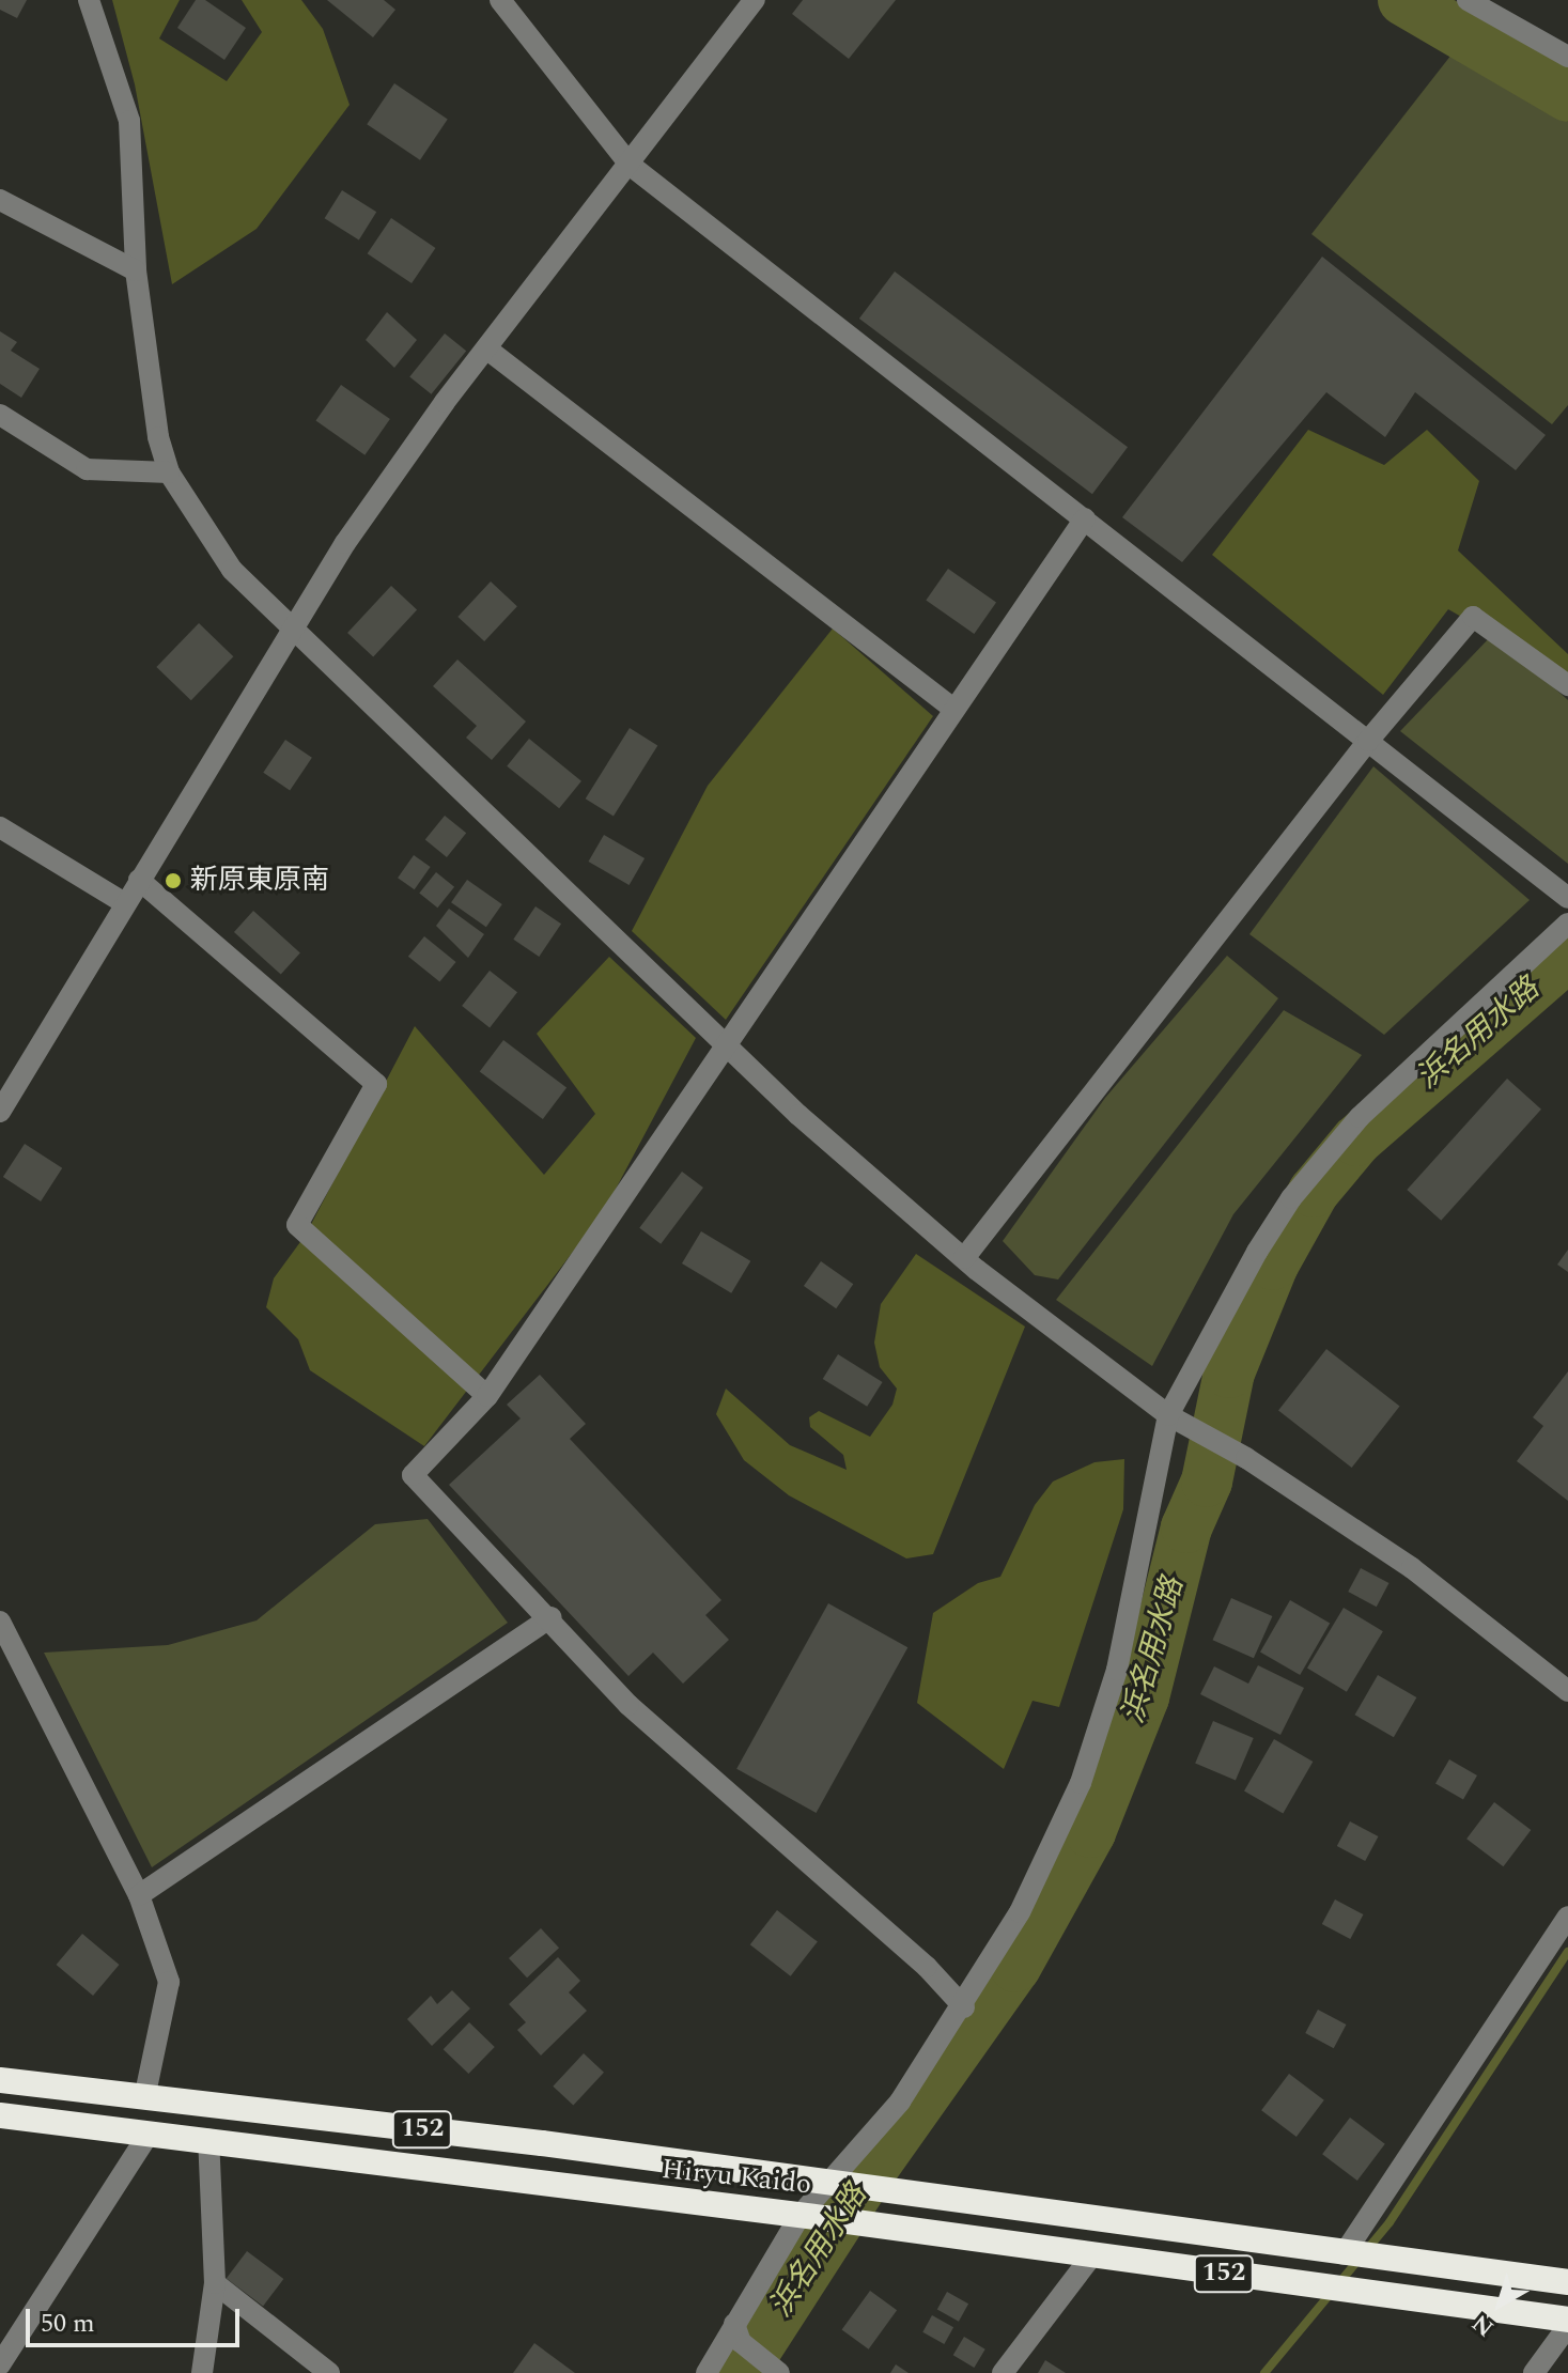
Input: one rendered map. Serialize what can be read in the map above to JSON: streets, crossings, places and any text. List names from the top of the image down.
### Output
{
  "streets": {
    "highway": ["152", "Hiryu Kaido"]
  },
  "water": ["浜名用水路"],
  "places": ["新原東原南"],
  "scale_bar": "50 m",
  "north": "bottom left"
}
